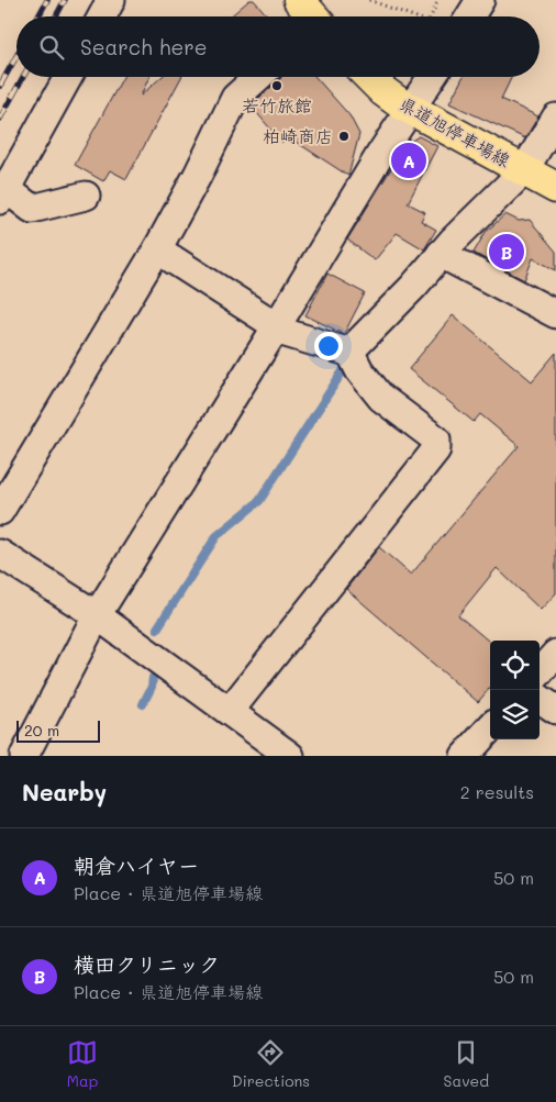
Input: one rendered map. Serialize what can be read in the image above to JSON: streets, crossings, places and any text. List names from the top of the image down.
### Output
{
  "streets": {
    "main road": ["県道旭停車場線"]
  },
  "places": ["若竹旅館", "柏崎商店"],
  "scale_bar": "20 m",
  "page": {
    "search": "Search here",
    "pins": ["A", "B"],
    "scale": "20 m",
    "heading": ["Nearby", "2 results"],
    "list": [
      {
        "mark": "A",
        "name": "朝倉ハイヤー",
        "note": "Place · 県道旭停車場線",
        "value": "50 m"
      },
      {
        "mark": "B",
        "name": "横田クリニック",
        "note": "Place · 県道旭停車場線",
        "value": "50 m"
      }
    ],
    "nav": ["Map", "Directions", "Saved"]
  }
}
